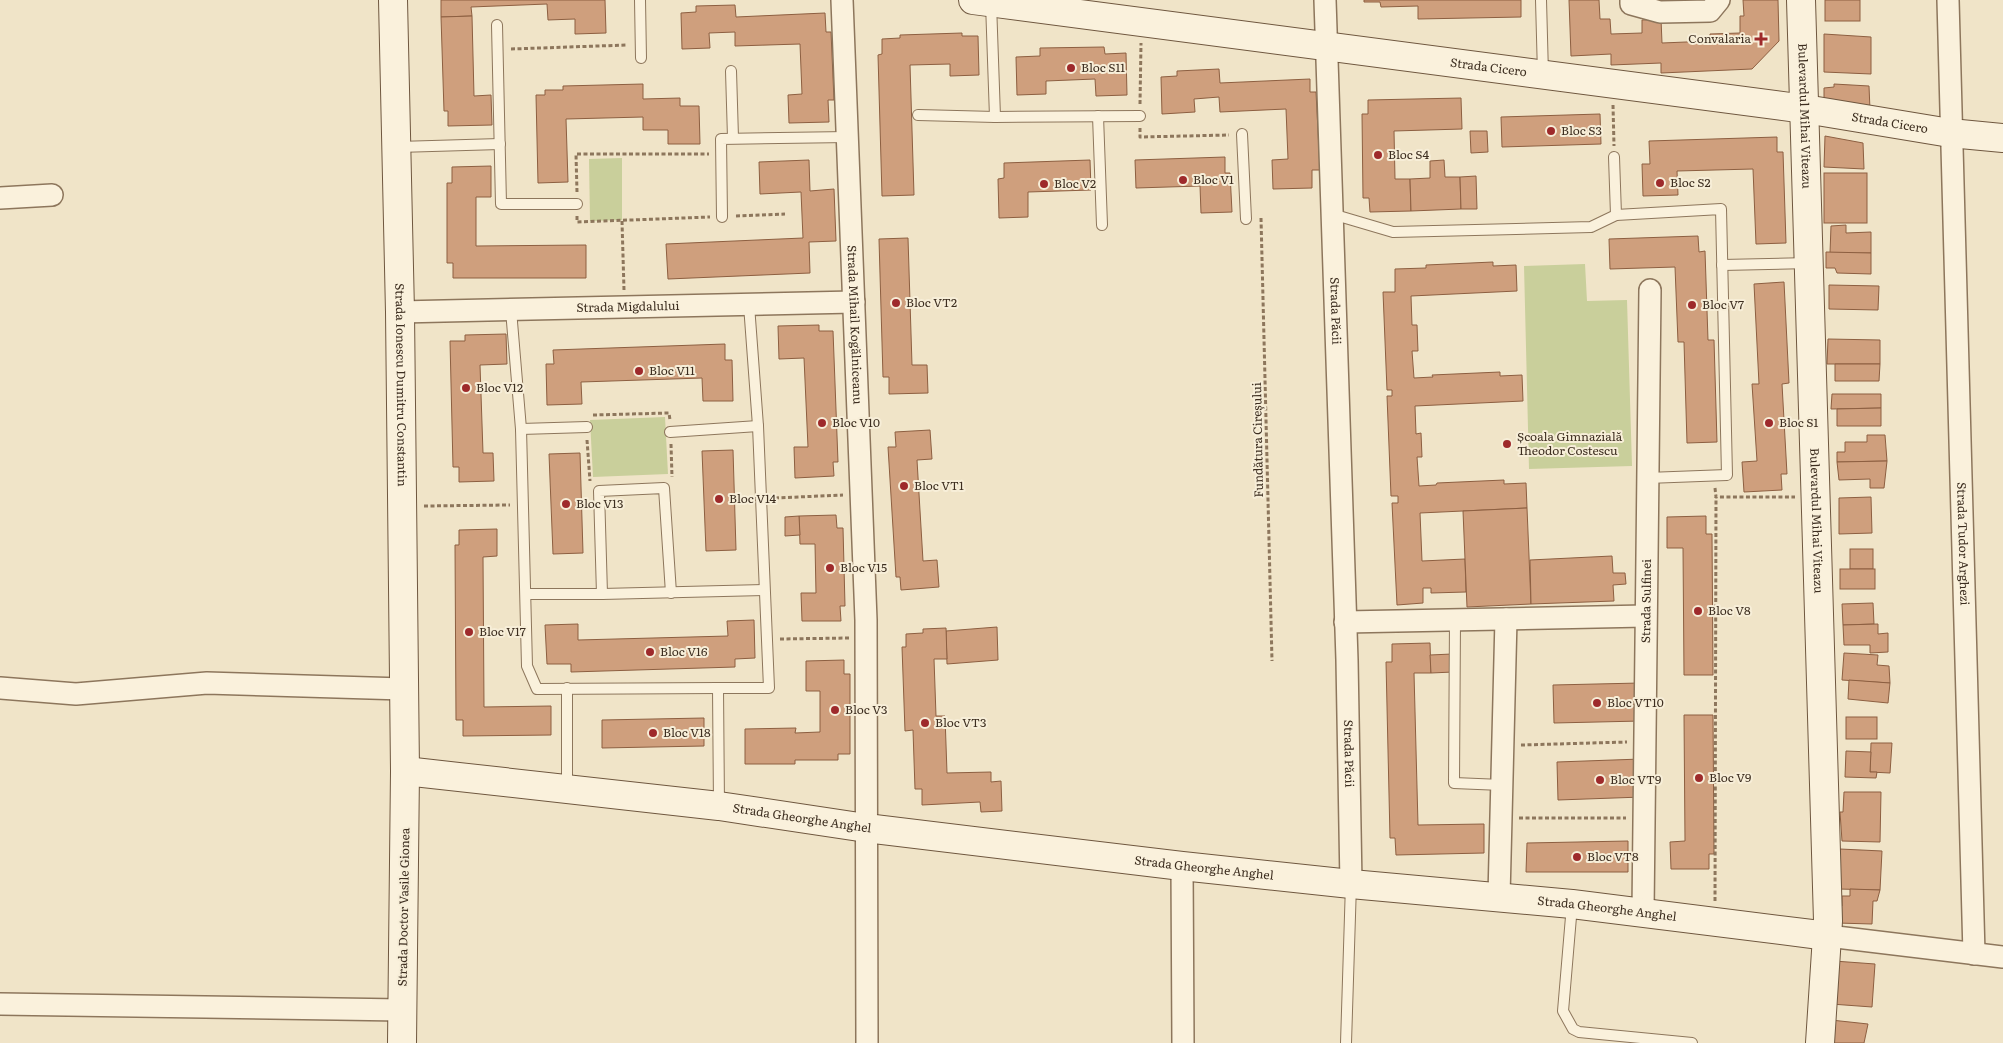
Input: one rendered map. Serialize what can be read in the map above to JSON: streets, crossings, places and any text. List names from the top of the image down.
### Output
{
  "streets": {
    "street": [
      "Strada Cicero",
      "Bulevardul Mihai Viteazu",
      "Strada Migdalului",
      "Strada Păcii",
      "Strada Mihail Kogălniceanu",
      "Strada Ionescu Dumitru Constantin",
      "Strada Tudor Arghezi",
      "Strada Sulfinei",
      "Strada Gheorghe Anghel",
      "Strada Doctor Vasile Gionea"
    ],
    "path": ["Fundătura Cireșului"]
  },
  "crossings": [
    ["Strada Cicero", "Bulevardul Mihai Viteazu"],
    ["Strada Cicero", "Strada Păcii"],
    ["Strada Cicero", "Strada Tudor Arghezi"],
    ["Bulevardul Mihai Viteazu", "Strada Gheorghe Anghel"],
    ["Strada Migdalului", "Strada Mihail Kogălniceanu"],
    ["Strada Migdalului", "Strada Ionescu Dumitru Constantin"],
    ["Strada Păcii", "Strada Gheorghe Anghel"],
    ["Strada Mihail Kogălniceanu", "Strada Gheorghe Anghel"],
    ["Strada Ionescu Dumitru Constantin", "Strada Gheorghe Anghel"],
    ["Strada Ionescu Dumitru Constantin", "Strada Doctor Vasile Gionea"],
    ["Strada Tudor Arghezi", "Strada Gheorghe Anghel"],
    ["Strada Sulfinei", "Strada Gheorghe Anghel"],
    ["Strada Gheorghe Anghel", "Strada Doctor Vasile Gionea"]
  ],
  "places": {
    "health": ["Convalaria"],
    "other": [
      "Bloc S11",
      "Bloc S3",
      "Bloc S4",
      "Bloc V1",
      "Bloc S2",
      "Bloc V2",
      "Bloc VT2",
      "Bloc V7",
      "Bloc V11",
      "Bloc V12",
      "Bloc V10",
      "Bloc S1",
      "Școala Gimnazială Theodor Costescu",
      "Bloc VT1",
      "Bloc V14",
      "Bloc V13",
      "Bloc V15",
      "Bloc V8",
      "Bloc V17",
      "Bloc V16",
      "Bloc VT10",
      "Bloc V3",
      "Bloc VT3",
      "Bloc V18",
      "Bloc V9",
      "Bloc VT9",
      "Bloc VT8"
    ]
  }
}
